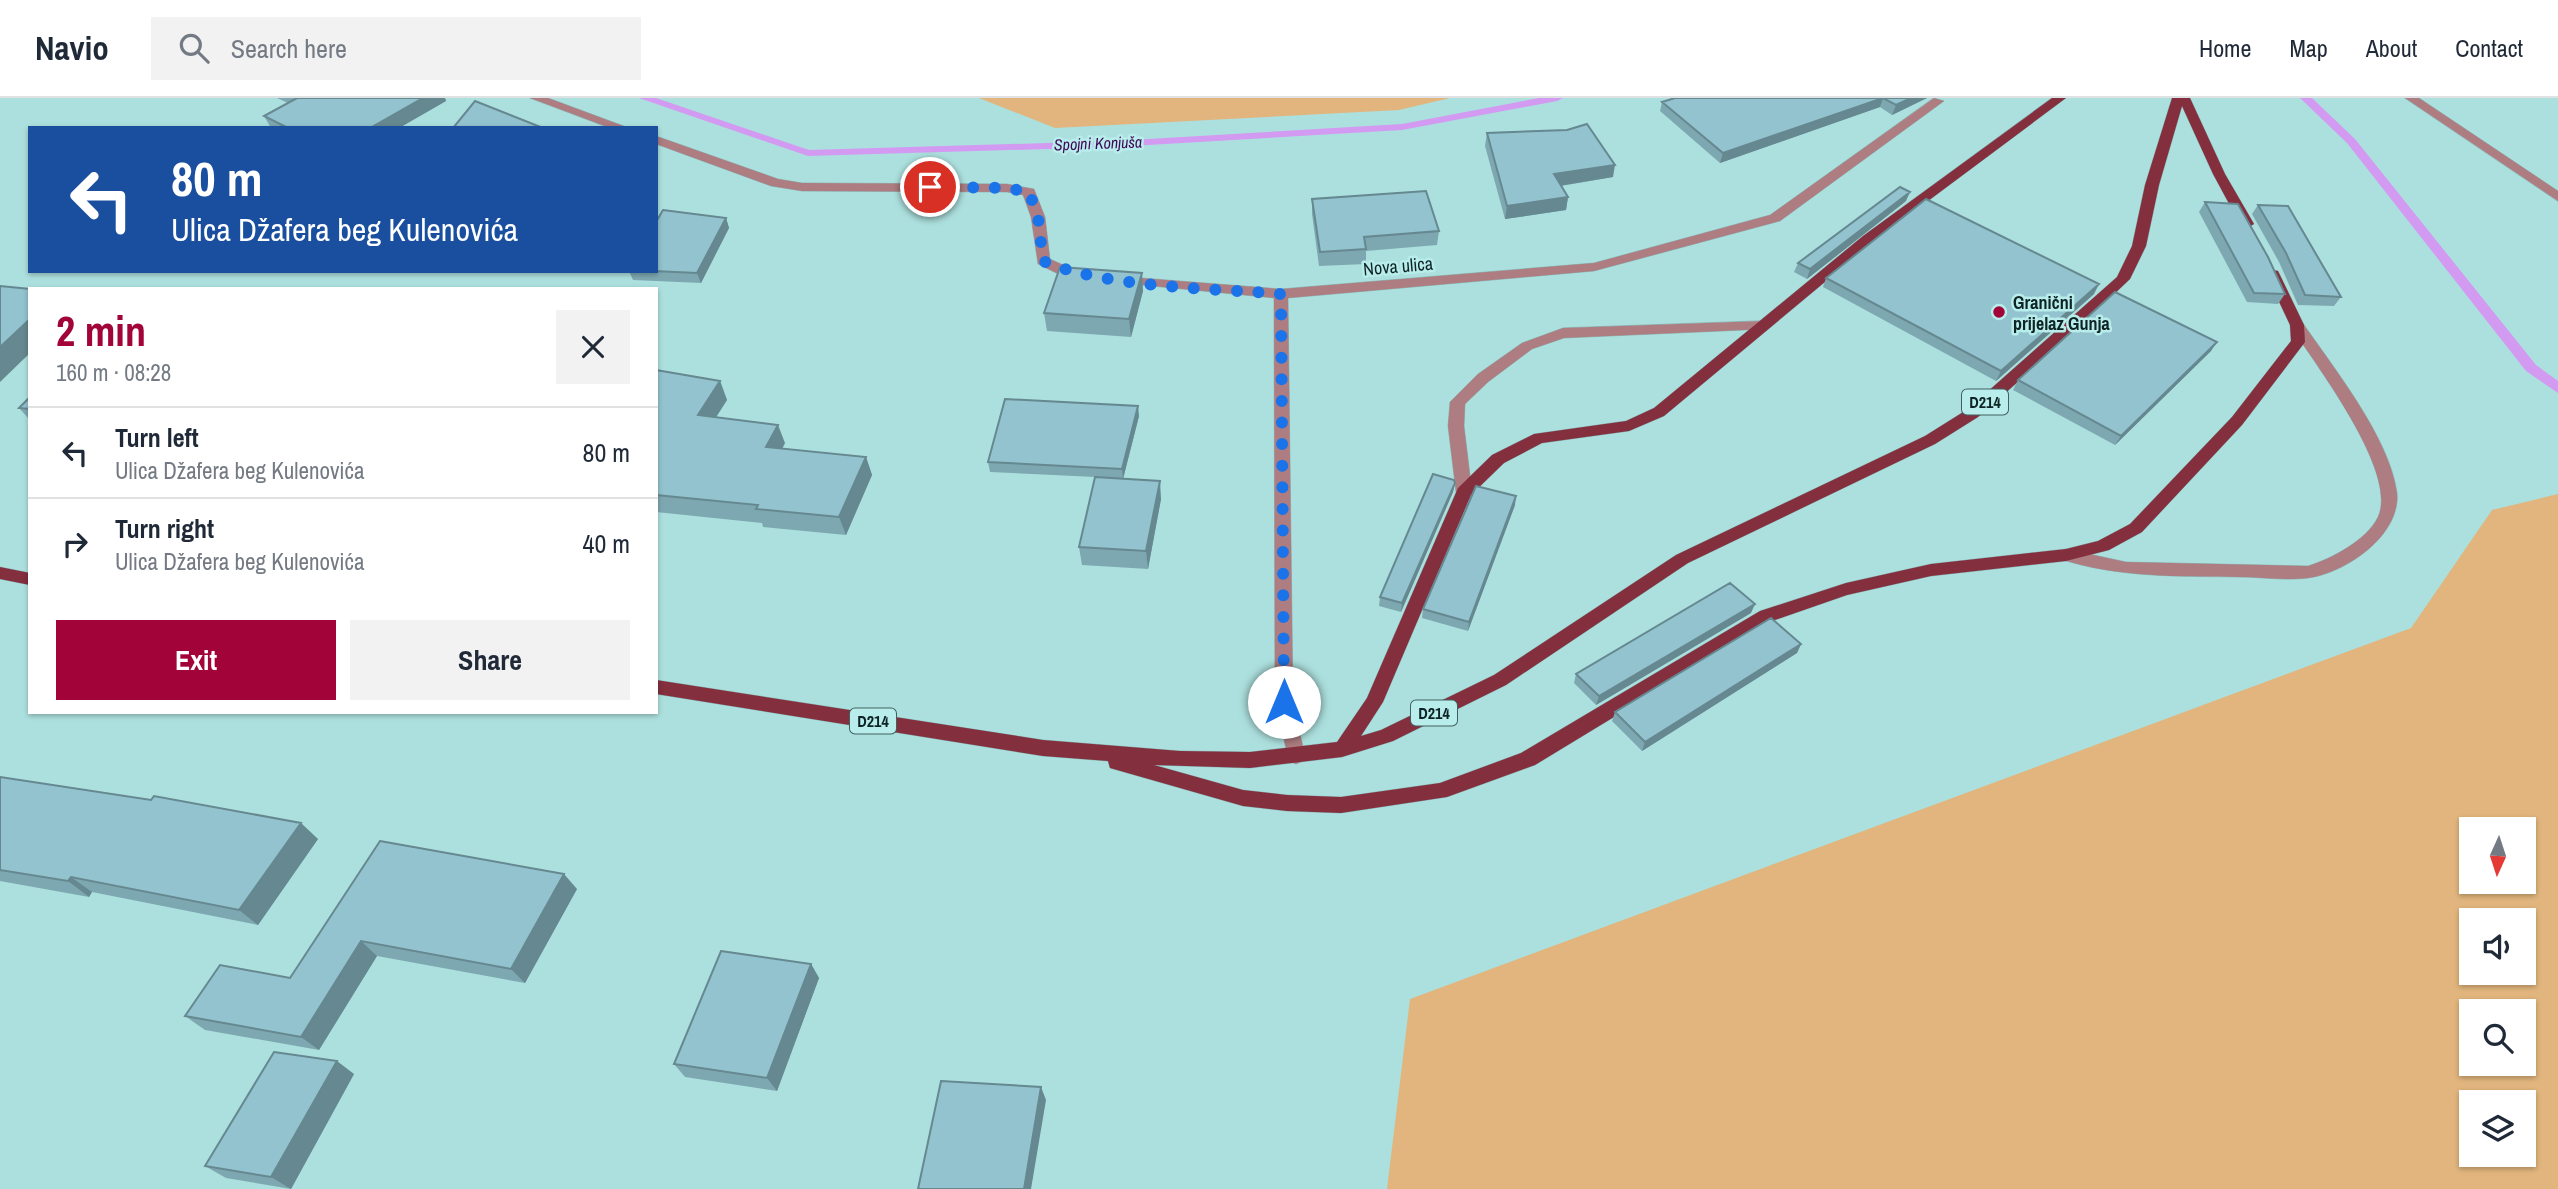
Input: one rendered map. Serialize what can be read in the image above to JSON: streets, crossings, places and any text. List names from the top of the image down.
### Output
{
  "streets": {
    "main road": ["D214"],
    "street": ["Nova ulica"]
  },
  "water": ["Spojni Konjuša"],
  "places": ["Granični prijelaz Gunja"],
  "north": "bottom",
  "page": {
    "header": "Navio",
    "search": "Search here",
    "nav": [
      "Home",
      "Map",
      "About",
      "Contact"
    ],
    "turn": ["80 m", "Ulica Džafera beg Kulenovića"],
    "heading": ["2 min", "160 m · 08:28"],
    "list": [
      {
        "name": "Turn left",
        "note": "Ulica Džafera beg Kulenovića",
        "value": "80 m"
      },
      {
        "name": "Turn right",
        "note": "Ulica Džafera beg Kulenovića",
        "value": "40 m"
      }
    ],
    "buttons": ["Exit", "Share"]
  }
}
